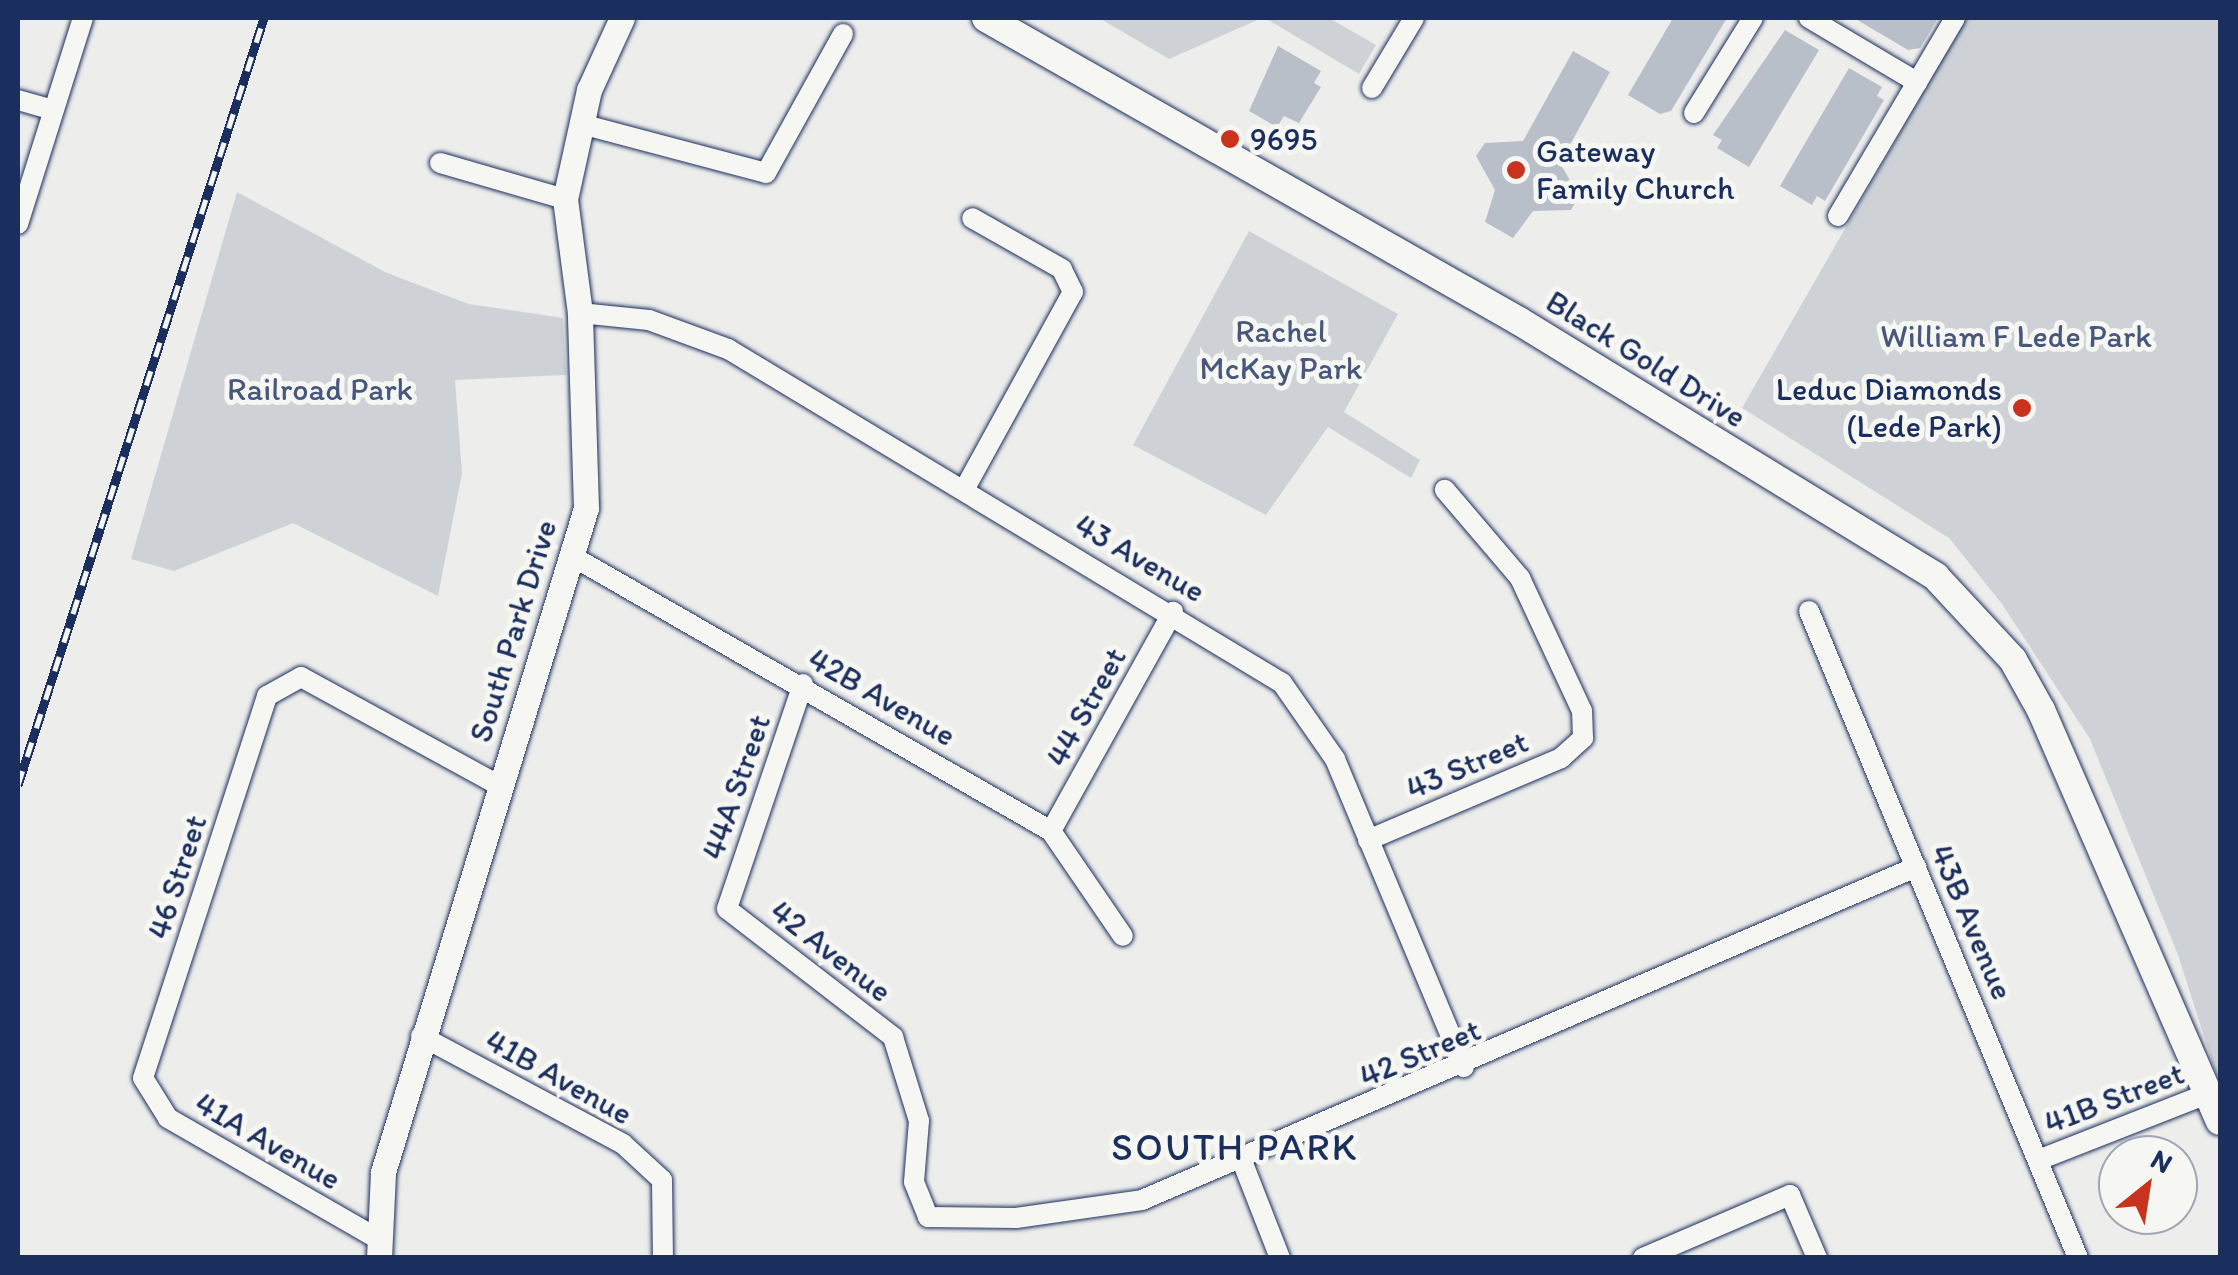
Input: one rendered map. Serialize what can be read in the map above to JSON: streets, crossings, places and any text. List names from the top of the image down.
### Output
{
  "streets": {
    "main road": ["Black Gold Drive"],
    "street": [
      "43 Avenue",
      "South Park Drive",
      "42B Avenue",
      "44 Street",
      "43 Street",
      "44A Street",
      "46 Street",
      "43B Avenue",
      "42 Avenue",
      "42 Street",
      "41B Avenue",
      "41B Street",
      "41A Avenue"
    ]
  },
  "crossings": [
    ["Black Gold Drive", "41B Street"],
    ["43 Avenue", "South Park Drive"],
    ["43 Avenue", "44 Street"],
    ["43 Avenue", "43 Street"],
    ["43 Avenue", "42 Street"],
    ["South Park Drive", "42B Avenue"],
    ["South Park Drive", "46 Street"],
    ["South Park Drive", "41B Avenue"],
    ["South Park Drive", "41A Avenue"],
    ["42B Avenue", "44 Street"],
    ["42B Avenue", "44A Street"],
    ["44A Street", "42 Avenue"],
    ["46 Street", "41A Avenue"],
    ["43B Avenue", "42 Street"],
    ["43B Avenue", "41B Street"],
    ["42 Avenue", "42 Street"]
  ],
  "districts": ["SOUTH PARK"],
  "parks": ["Rachel McKay Park", "William F Lede Park", "Railroad Park"],
  "places": ["9695", "Gateway Family Church", "Leduc Diamonds (Lede Park)"],
  "north": "top right"
}
